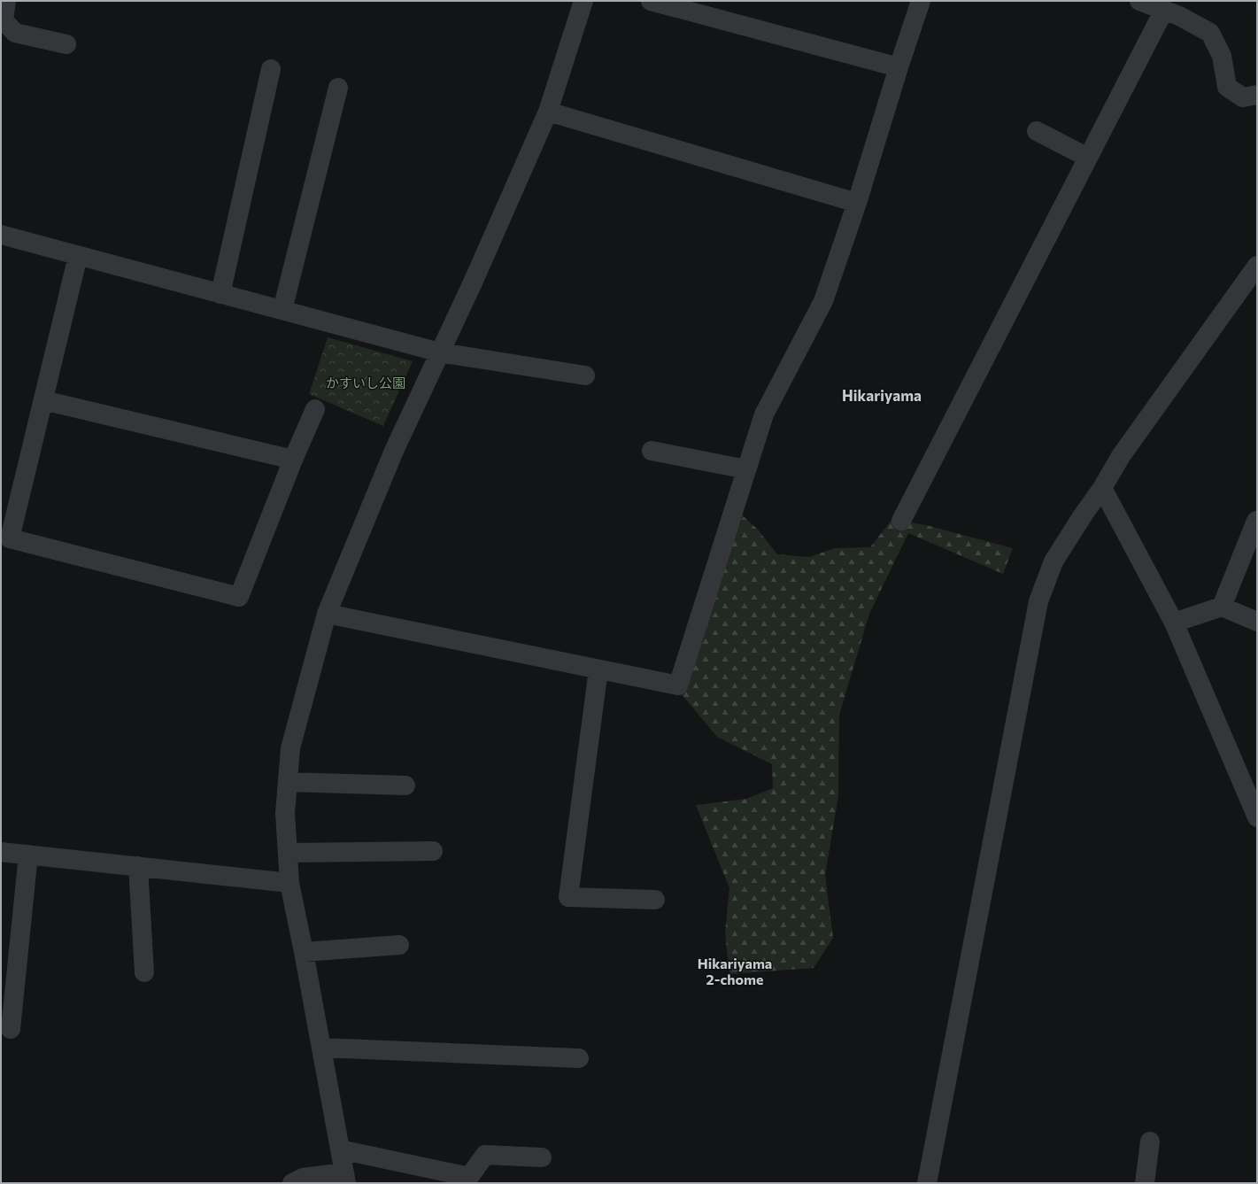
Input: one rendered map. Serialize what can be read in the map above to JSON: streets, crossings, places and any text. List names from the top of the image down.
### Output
{
  "districts": ["Hikariyama", "Hikariyama 2-chome"],
  "parks": ["かすいし公園"]
}
